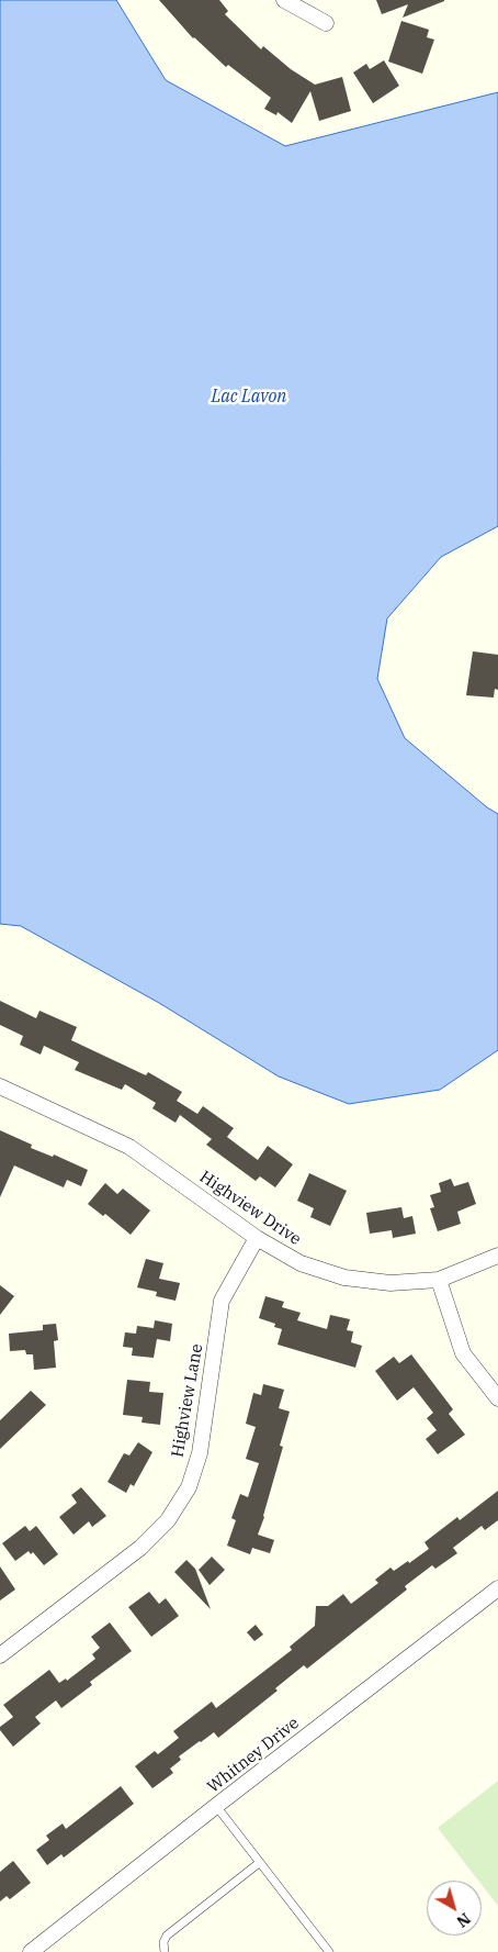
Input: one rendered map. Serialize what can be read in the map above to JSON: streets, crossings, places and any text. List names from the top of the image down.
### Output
{
  "streets": {
    "street": ["Highview Drive", "Highview Lane", "Whitney Drive"]
  },
  "crossings": [
    ["Highview Drive", "Highview Lane"]
  ],
  "water": ["Lac Lavon"],
  "north": "bottom right"
}
